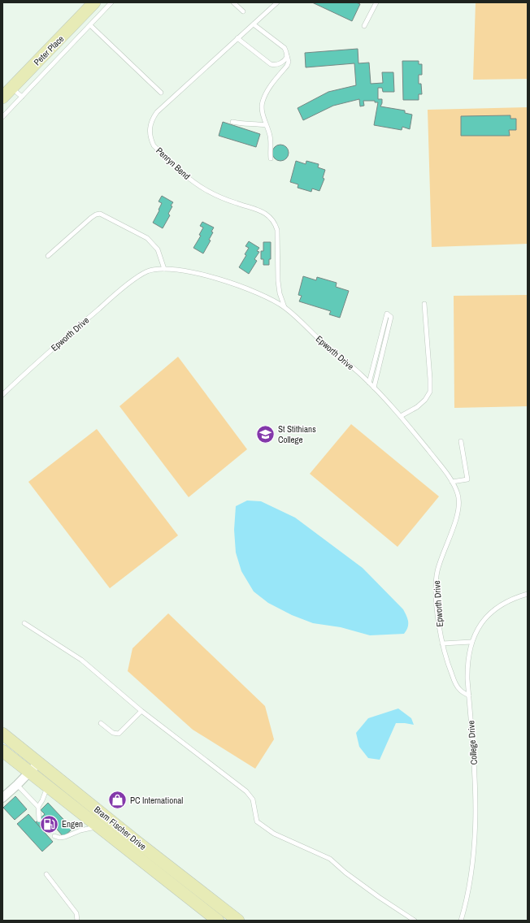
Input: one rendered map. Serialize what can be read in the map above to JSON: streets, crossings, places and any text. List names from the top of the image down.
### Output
{
  "streets": {
    "main road": ["Peter Place", "Bram Fischer Drive"],
    "lane": ["Penryn Bend", "Epworth Drive", "College Drive"]
  },
  "crossings": [
    ["Penryn Bend", "Epworth Drive"],
    ["Epworth Drive", "College Drive"]
  ],
  "places": {
    "school or university": ["St Stithians College"],
    "shop": ["PC International"],
    "fuel station": ["Engen"]
  }
}
